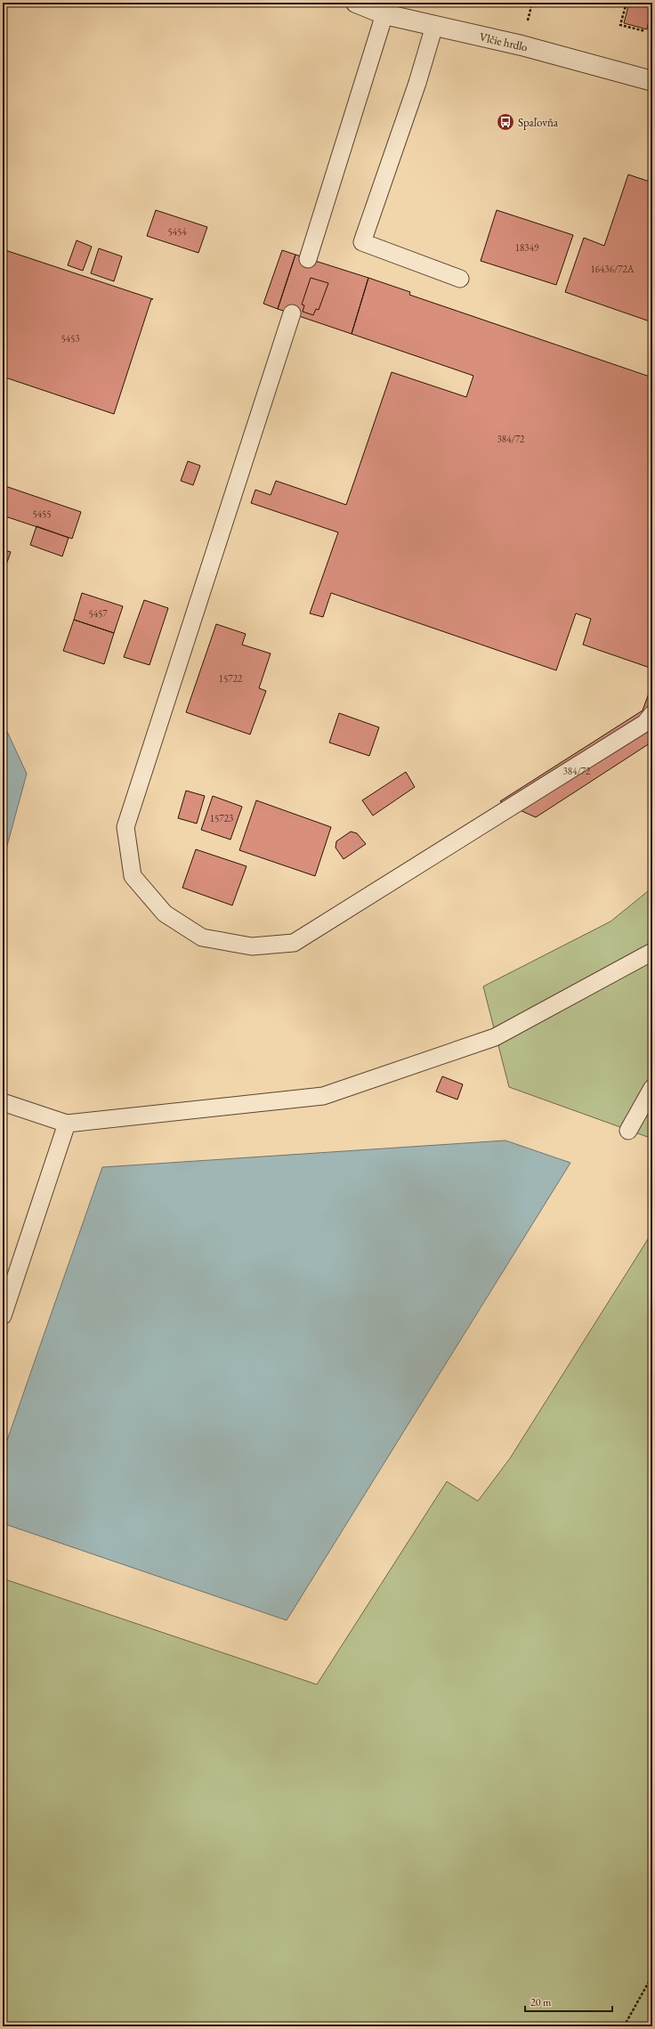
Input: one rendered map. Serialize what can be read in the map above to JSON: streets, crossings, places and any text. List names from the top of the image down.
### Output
{
  "streets": {
    "street": ["Vlčie hrdlo"]
  },
  "places": {
    "bus stop": ["Spaľovňa"]
  },
  "house_numbers": [
    "5454",
    "18349",
    "16436/72A",
    "5453",
    "384/72",
    "5455",
    "5457",
    "15722",
    "384/72",
    "15723"
  ],
  "scale_bar": "20 m"
}
